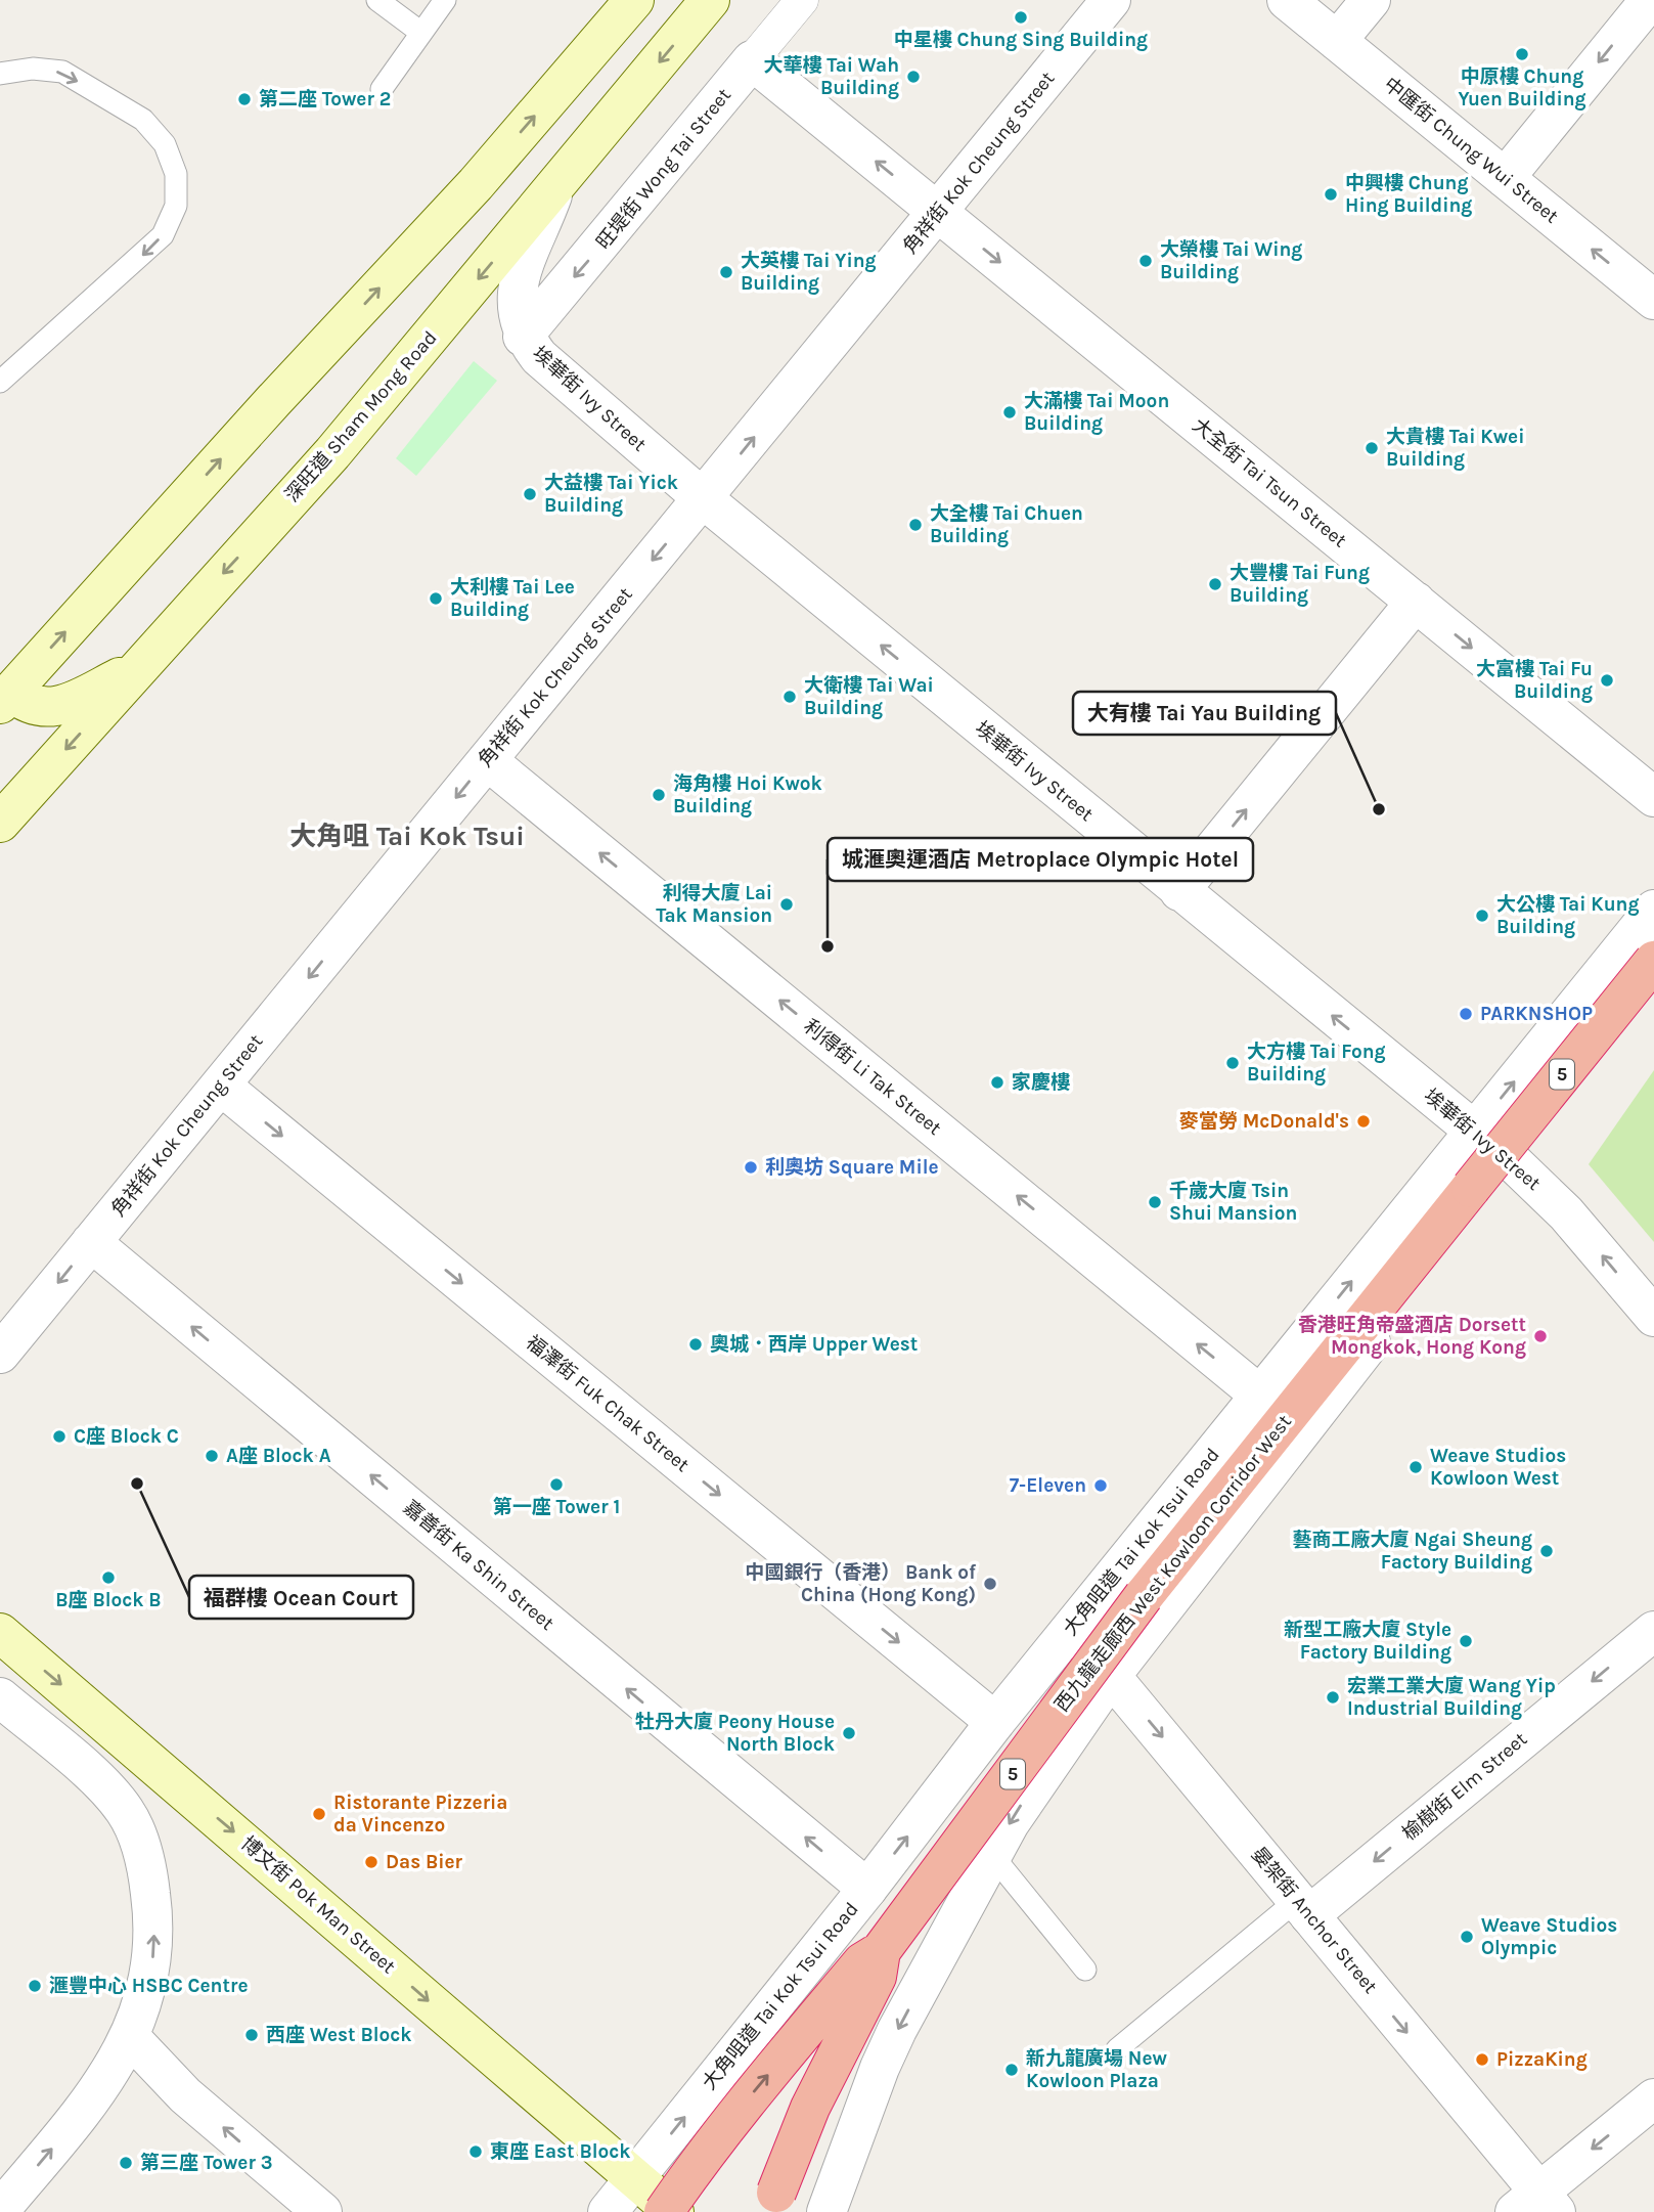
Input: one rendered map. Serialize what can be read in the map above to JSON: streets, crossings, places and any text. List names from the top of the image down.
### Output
{
  "streets": {
    "highway": ["5", "西九龍走廊西 West Kowloon Corridor West"],
    "main road": ["深旺道 Sham Mong Road", "博文街 Pok Man Street"],
    "street": [
      "中匯街 Chung Wui Street",
      "角祥街 Kok Cheung Street",
      "旺堤街 Wong Tai Street",
      "埃華街 Ivy Street",
      "大全街 Tai Tsun Street",
      "利得街 Li Tak Street",
      "福澤街 Fuk Chak Street",
      "大角咀道 Tai Kok Tsui Road",
      "嘉善街 Ka Shin Street",
      "榆樹街 Elm Street",
      "晏架街 Anchor Street"
    ]
  },
  "crossings": [
    ["角祥街 Kok Cheung Street", "埃華街 Ivy Street"],
    ["角祥街 Kok Cheung Street", "大全街 Tai Tsun Street"],
    ["角祥街 Kok Cheung Street", "利得街 Li Tak Street"],
    ["角祥街 Kok Cheung Street", "福澤街 Fuk Chak Street"],
    ["角祥街 Kok Cheung Street", "嘉善街 Ka Shin Street"],
    ["旺堤街 Wong Tai Street", "埃華街 Ivy Street"],
    ["旺堤街 Wong Tai Street", "大全街 Tai Tsun Street"],
    ["埃華街 Ivy Street", "深旺道 Sham Mong Road"],
    ["埃華街 Ivy Street", "大角咀道 Tai Kok Tsui Road"],
    ["利得街 Li Tak Street", "大角咀道 Tai Kok Tsui Road"],
    ["福澤街 Fuk Chak Street", "大角咀道 Tai Kok Tsui Road"],
    ["大角咀道 Tai Kok Tsui Road", "嘉善街 Ka Shin Street"],
    ["大角咀道 Tai Kok Tsui Road", "博文街 Pok Man Street"],
    ["大角咀道 Tai Kok Tsui Road", "晏架街 Anchor Street"],
    ["榆樹街 Elm Street", "晏架街 Anchor Street"]
  ],
  "one_way": [
    "中匯街 Chung Wui Street",
    "旺堤街 Wong Tai Street",
    "埃華街 Ivy Street",
    "利得街 Li Tak Street",
    "福澤街 Fuk Chak Street",
    "嘉善街 Ka Shin Street",
    "博文街 Pok Man Street",
    "晏架街 Anchor Street"
  ],
  "districts": ["大角咀 Tai Kok Tsui"],
  "places": [
    "中星樓 Chung Sing Building",
    "中原樓 Chung Yuen Building",
    "大華樓 Tai Wah Building",
    "第二座 Tower 2",
    "中興樓 Chung Hing Building",
    "大榮樓 Tai Wing Building",
    "大英樓 Tai Ying Building",
    "大滿樓 Tai Moon Building",
    "大貴樓 Tai Kwei Building",
    "大益樓 Tai Yick Building",
    "大全樓 Tai Chuen Building",
    "大豐樓 Tai Fung Building",
    "大利樓 Tai Lee Building",
    "大富樓 Tai Fu Building",
    "大衛樓 Tai Wai Building",
    "海角樓 Hoi Kwok Building",
    "大有樓 Tai Yau Building",
    "利得大廈 Lai Tak Mansion",
    "大公樓 Tai Kung Building",
    "城滙奧運酒店 Metroplace Olympic Hotel",
    "PARKNSHOP",
    "大方樓 Tai Fong Building",
    "家慶樓",
    "麥當勞 McDonald's",
    "利奧坊 Square Mile",
    "千歲大廈 Tsin Shui Mansion",
    "香港旺角帝盛酒店 Dorsett Mongkok, Hong Kong",
    "奧城．西岸 Upper West",
    "C座 Block C",
    "A座 Block A",
    "Weave Studios Kowloon West",
    "福群樓 Ocean Court",
    "第一座 Tower 1",
    "7-Eleven",
    "藝商工廠大廈 Ngai Sheung Factory Building",
    "B座 Block B",
    "中國銀行（香港） Bank of China (Hong Kong)",
    "新型工廠大廈 Style Factory Building",
    "宏業工業大廈 Wang Yip Industrial Building",
    "牡丹大廈 Peony House North Block",
    "Ristorante Pizzeria da Vincenzo",
    "Das Bier",
    "Weave Studios Olympic",
    "滙豐中心 HSBC Centre",
    "西座 West Block",
    "PizzaKing",
    "新九龍廣場 New Kowloon Plaza",
    "東座 East Block",
    "第三座 Tower 3"
  ]
}
